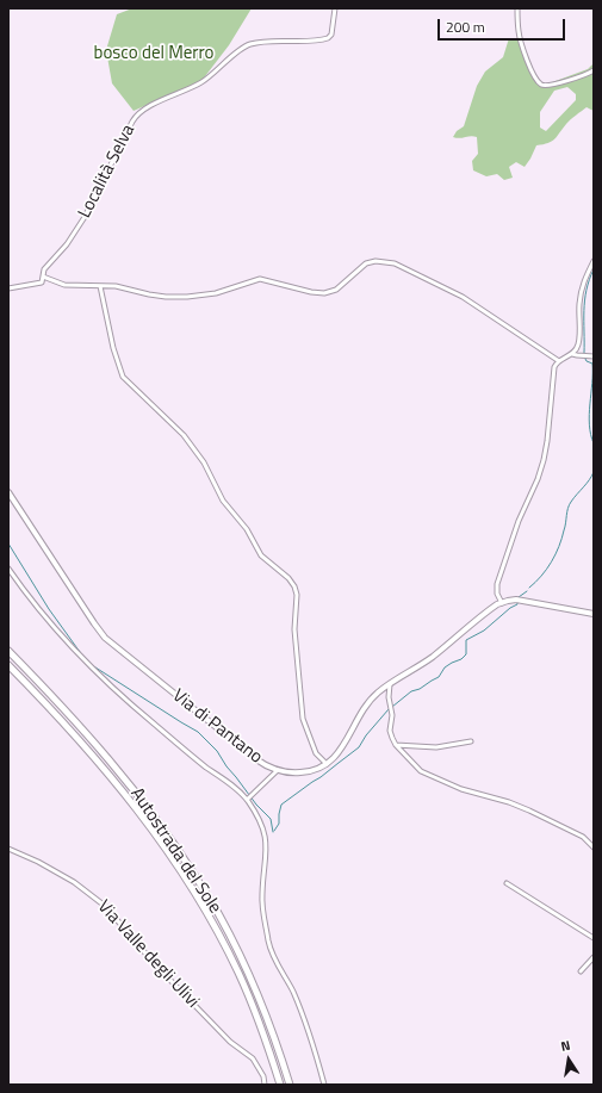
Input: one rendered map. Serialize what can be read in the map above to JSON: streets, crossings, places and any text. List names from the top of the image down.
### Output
{
  "streets": {
    "highway": ["Autostrada del Sole"],
    "street": ["Località Selva", "Via di Pantano", "Via Valle degli Ulivi"]
  },
  "parks": ["bosco del Merro"],
  "scale_bar": "200 m",
  "north": "top"
}
